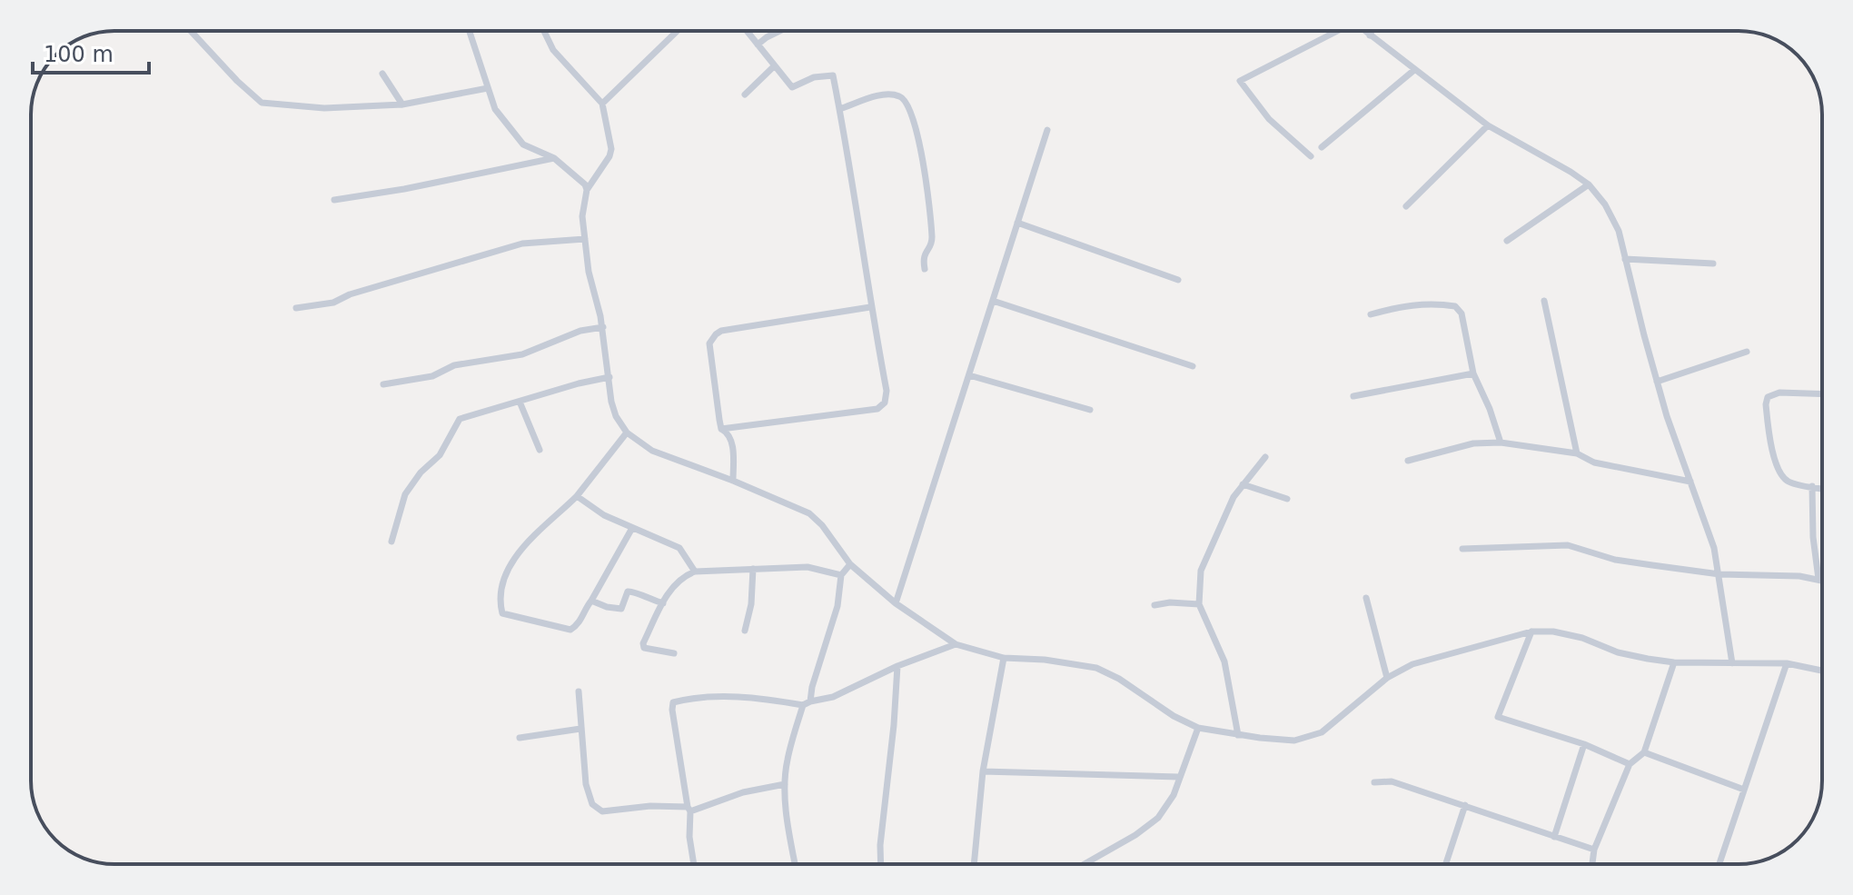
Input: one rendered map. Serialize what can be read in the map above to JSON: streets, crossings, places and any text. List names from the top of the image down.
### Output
{
  "scale_bar": "100 m"
}
